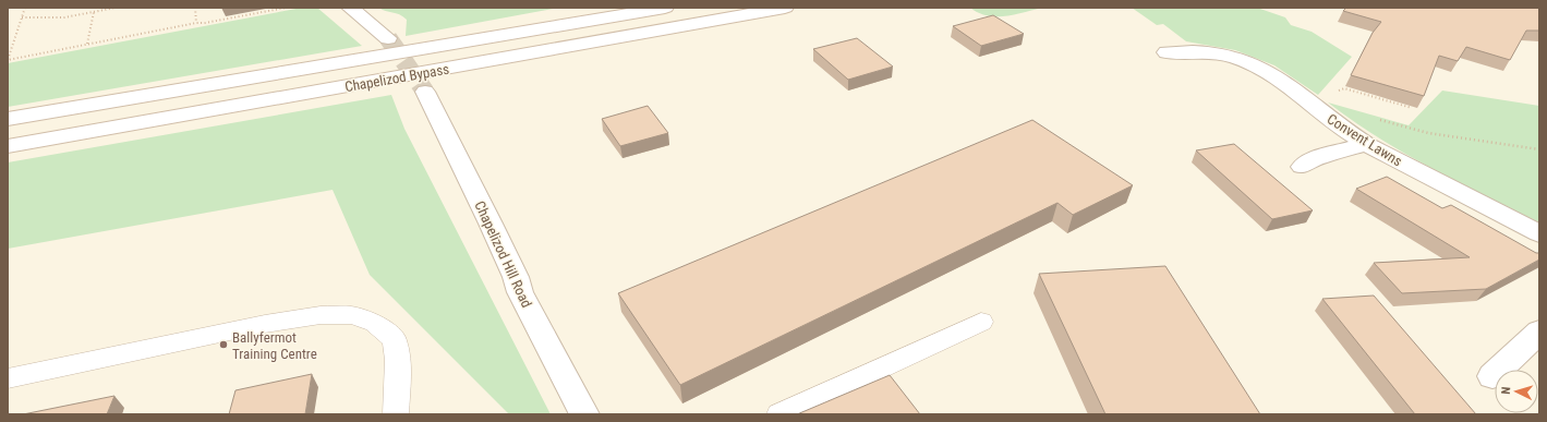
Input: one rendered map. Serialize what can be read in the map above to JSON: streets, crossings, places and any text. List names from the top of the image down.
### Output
{
  "streets": {
    "main road": ["Chapelizod Bypass", "Convent Lawns", "Chapelizod Hill Road"]
  },
  "places": ["Ballyfermot Training Centre"],
  "north": "left"
}
